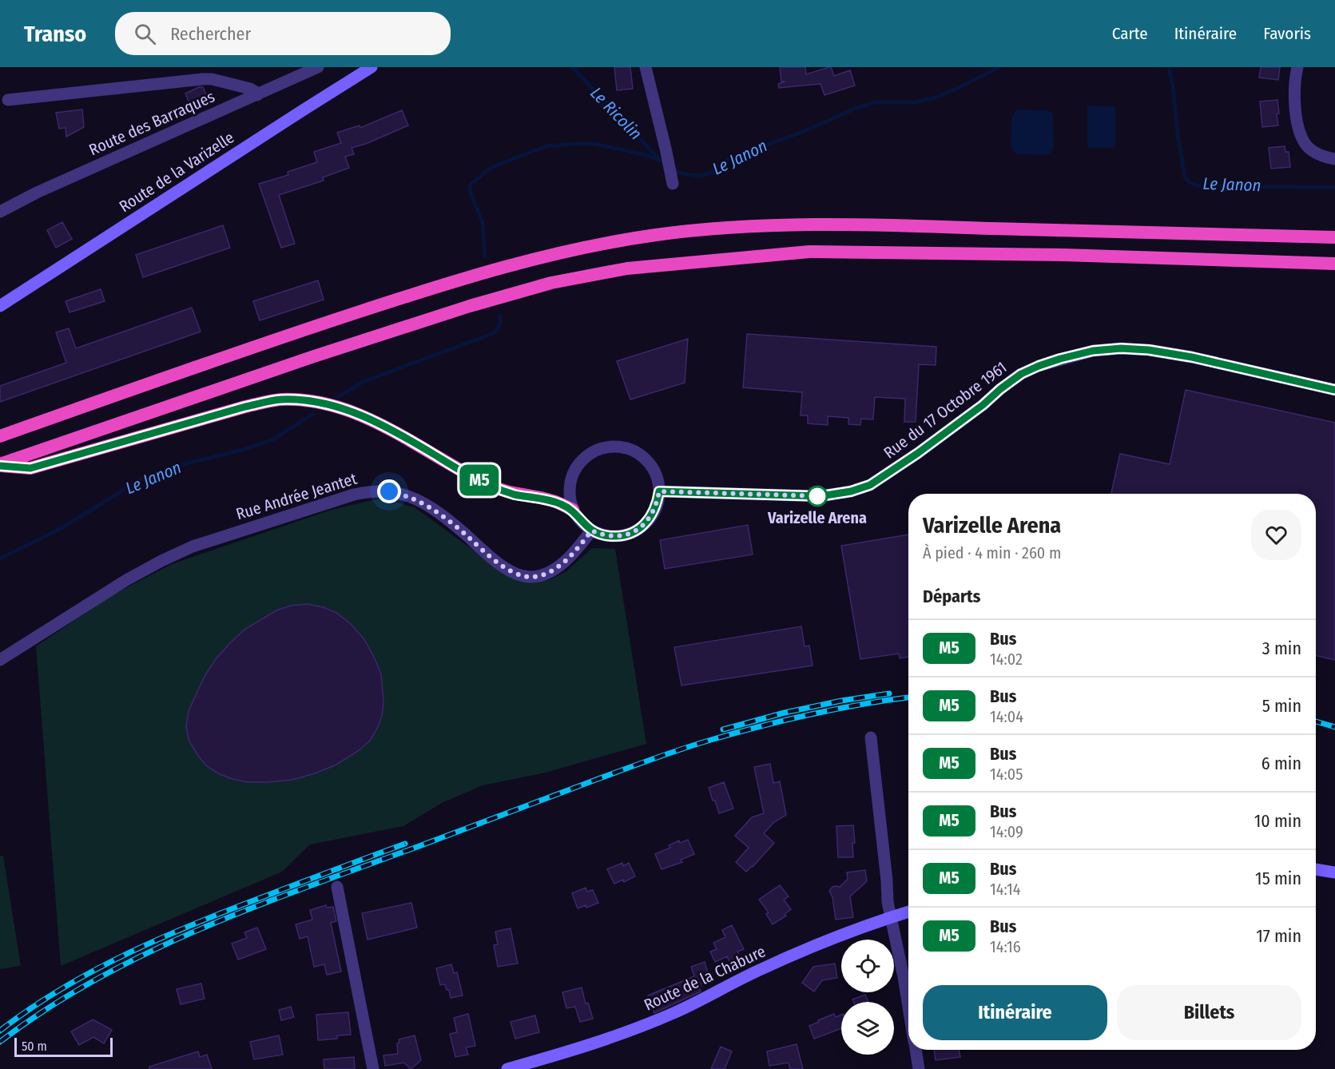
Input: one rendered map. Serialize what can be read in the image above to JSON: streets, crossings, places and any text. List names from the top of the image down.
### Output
{
  "streets": {
    "main road": ["Route de la Varizelle", "Route de la Chabure"],
    "street": ["Route des Barraques", "Rue du 17 Octobre 1961", "Rue Andrée Jeantet"]
  },
  "crossings": [
    ["Rue du 17 Octobre 1961", "Rue Andrée Jeantet"]
  ],
  "water": ["Le Ricolin", "Le Janon"],
  "places": ["Varizelle Arena"],
  "lines": ["bus line M5"],
  "scale_bar": "50 m",
  "page": {
    "header": "Transo",
    "search": "Rechercher",
    "nav": ["Carte", "Itinéraire", "Favoris"],
    "on_map": "M5",
    "heading": [
      ["Varizelle Arena", "À pied · 4 min · 260 m"],
      "Départs"
    ],
    "list": [
      {
        "mark": "M5",
        "name": "Bus",
        "note": "14:02",
        "value": "3 min"
      },
      {
        "mark": "M5",
        "name": "Bus",
        "note": "14:04",
        "value": "5 min"
      },
      {
        "mark": "M5",
        "name": "Bus",
        "note": "14:05",
        "value": "6 min"
      },
      {
        "mark": "M5",
        "name": "Bus",
        "note": "14:09",
        "value": "10 min"
      },
      {
        "mark": "M5",
        "name": "Bus",
        "note": "14:14",
        "value": "15 min"
      },
      {
        "mark": "M5",
        "name": "Bus",
        "note": "14:16",
        "value": "17 min"
      }
    ],
    "buttons": ["Itinéraire", "Billets"],
    "scale": "50 m"
  }
}
